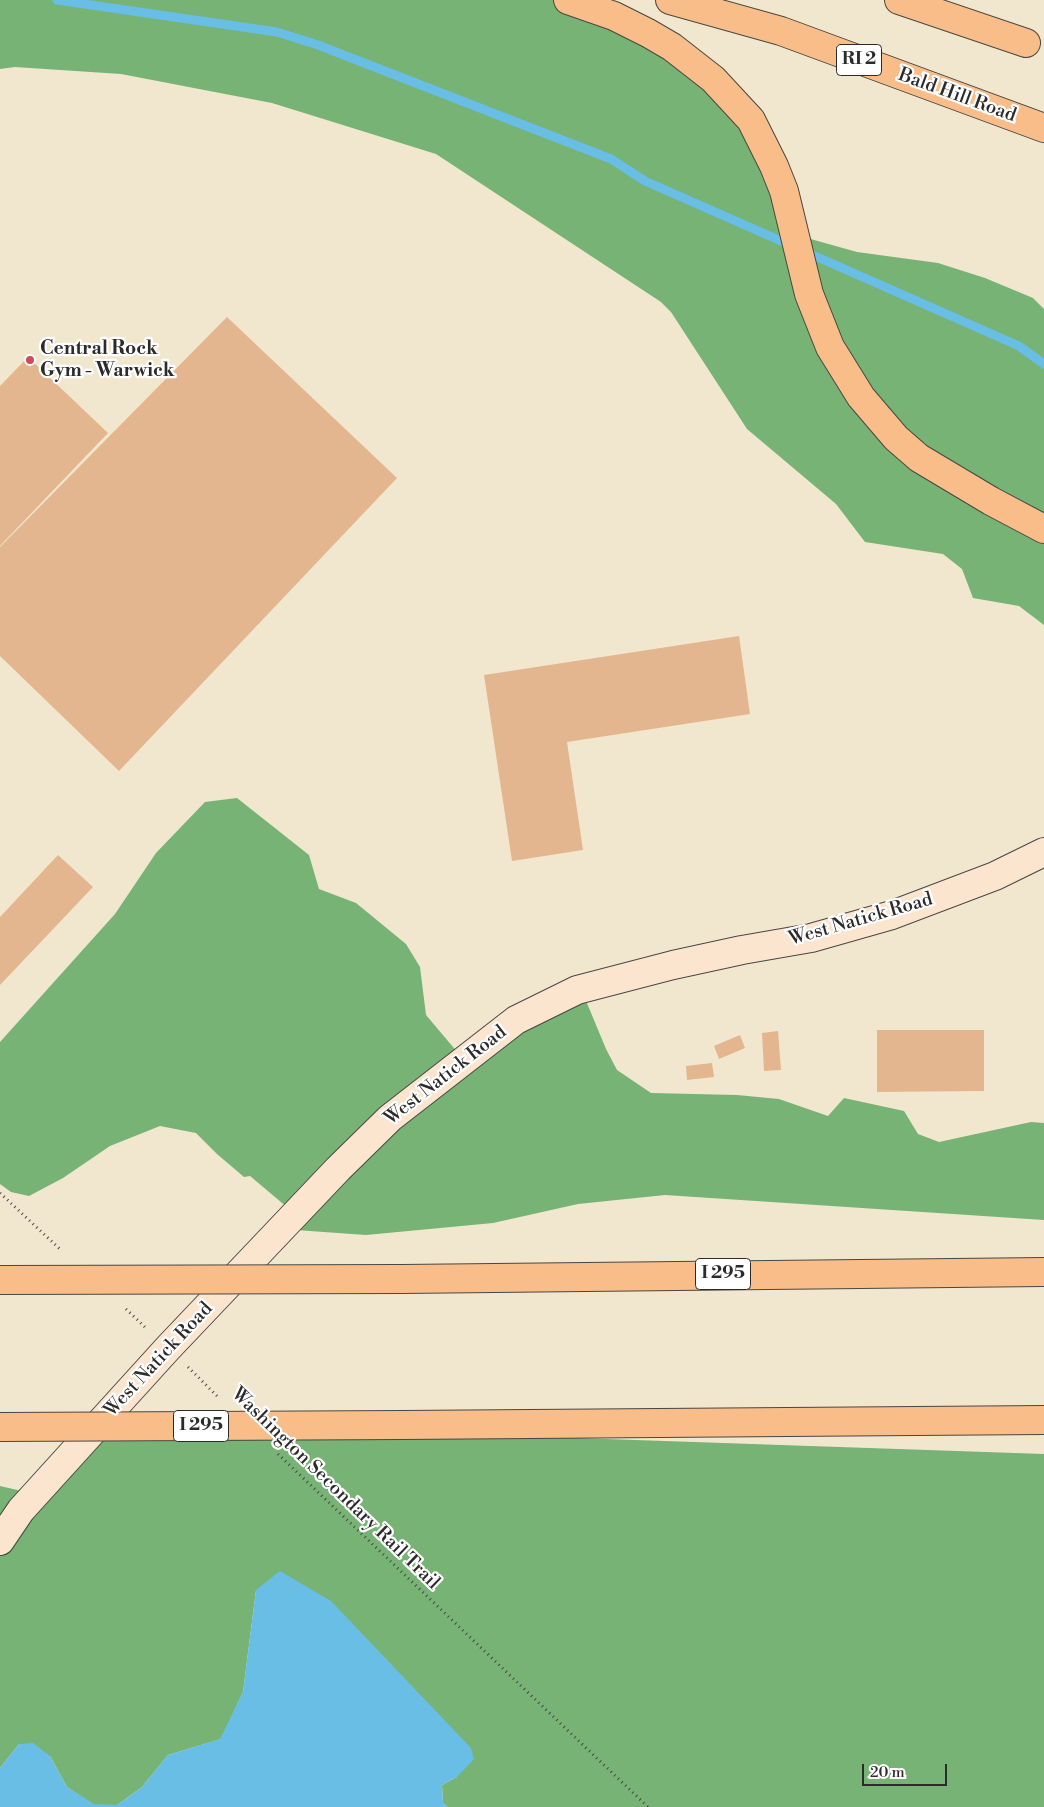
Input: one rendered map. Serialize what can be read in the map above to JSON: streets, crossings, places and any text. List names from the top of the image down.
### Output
{
  "streets": {
    "main road": ["RI 2", "Bald Hill Road", "I 295"],
    "street": ["West Natick Road"],
    "path": ["Washington Secondary Rail Trail"]
  },
  "crossings": [
    ["West Natick Road", "Washington Secondary Rail Trail"]
  ],
  "places": ["Central Rock Gym - Warwick"],
  "scale_bar": "20 m"
}
